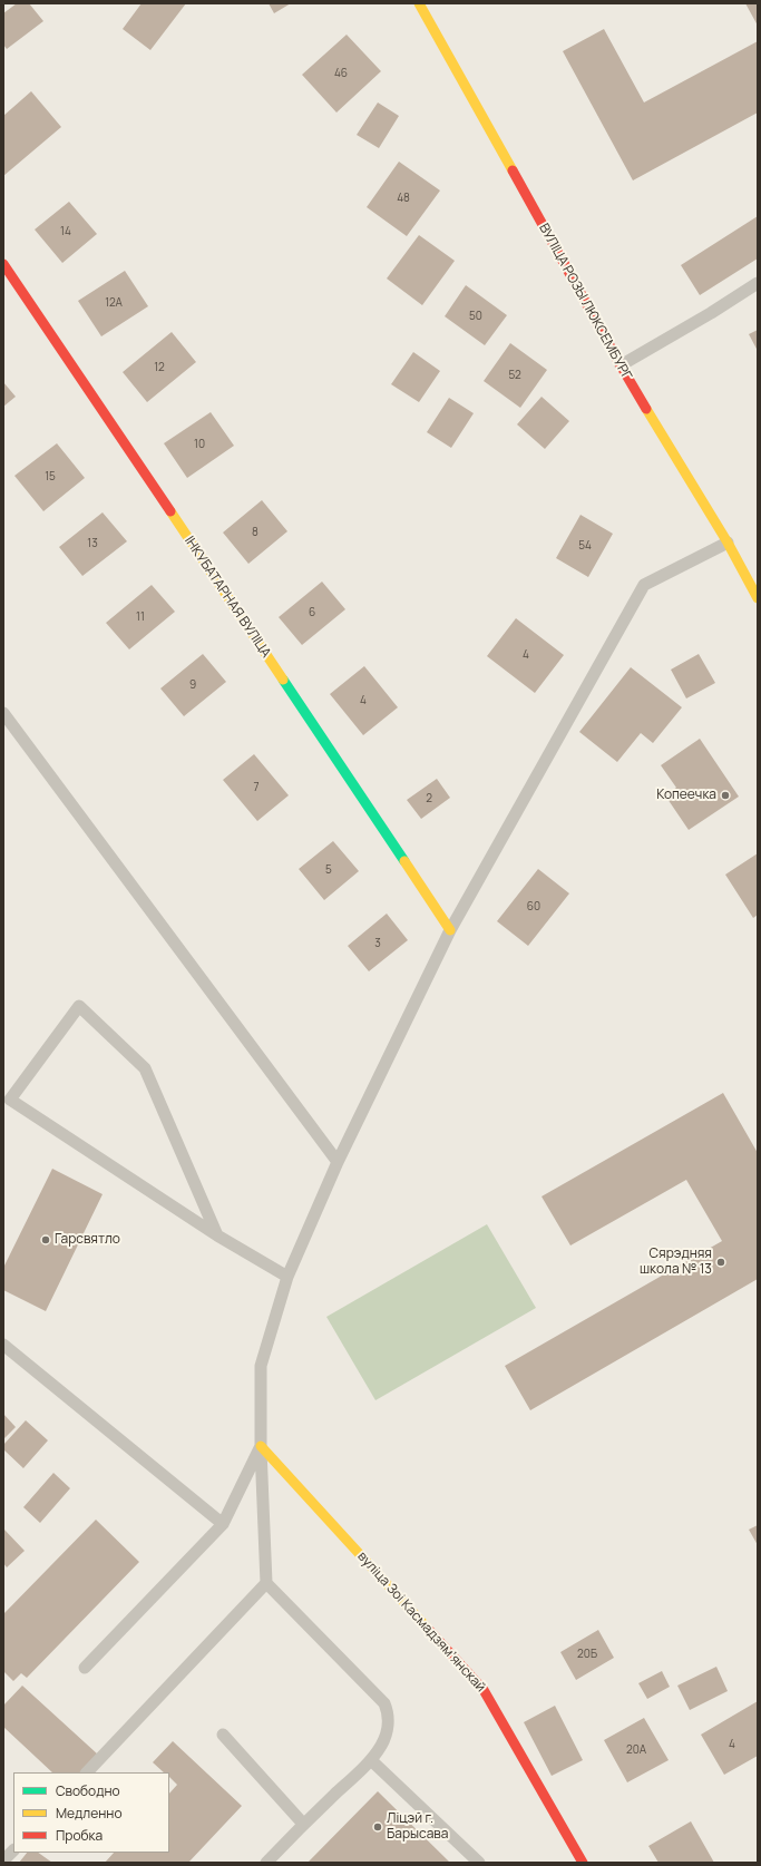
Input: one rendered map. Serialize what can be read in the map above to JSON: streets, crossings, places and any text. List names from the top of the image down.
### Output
{
  "streets": {
    "street": ["ВУЛІЦА РОЗЫ ЛЮКСЕМБУРГ", "ІНКУБАТАРНАЯ ВУЛІЦА", "вуліца Зоі Касмадзямʼянскай"]
  },
  "places": [
    "Копеечка",
    "Гарсвятло",
    "Сярэдняя школа № 13",
    "Ліцэй г. Барысава"
  ],
  "house_numbers": [
    "46",
    "48",
    "14",
    "12А",
    "50",
    "12",
    "52",
    "10",
    "15",
    "8",
    "13",
    "54",
    "6",
    "11",
    "4",
    "9",
    "4",
    "7",
    "2",
    "5",
    "60",
    "3",
    "20Б",
    "4",
    "20А"
  ],
  "legend": ["Свободно", "Медленно", "Пробка"]
}
